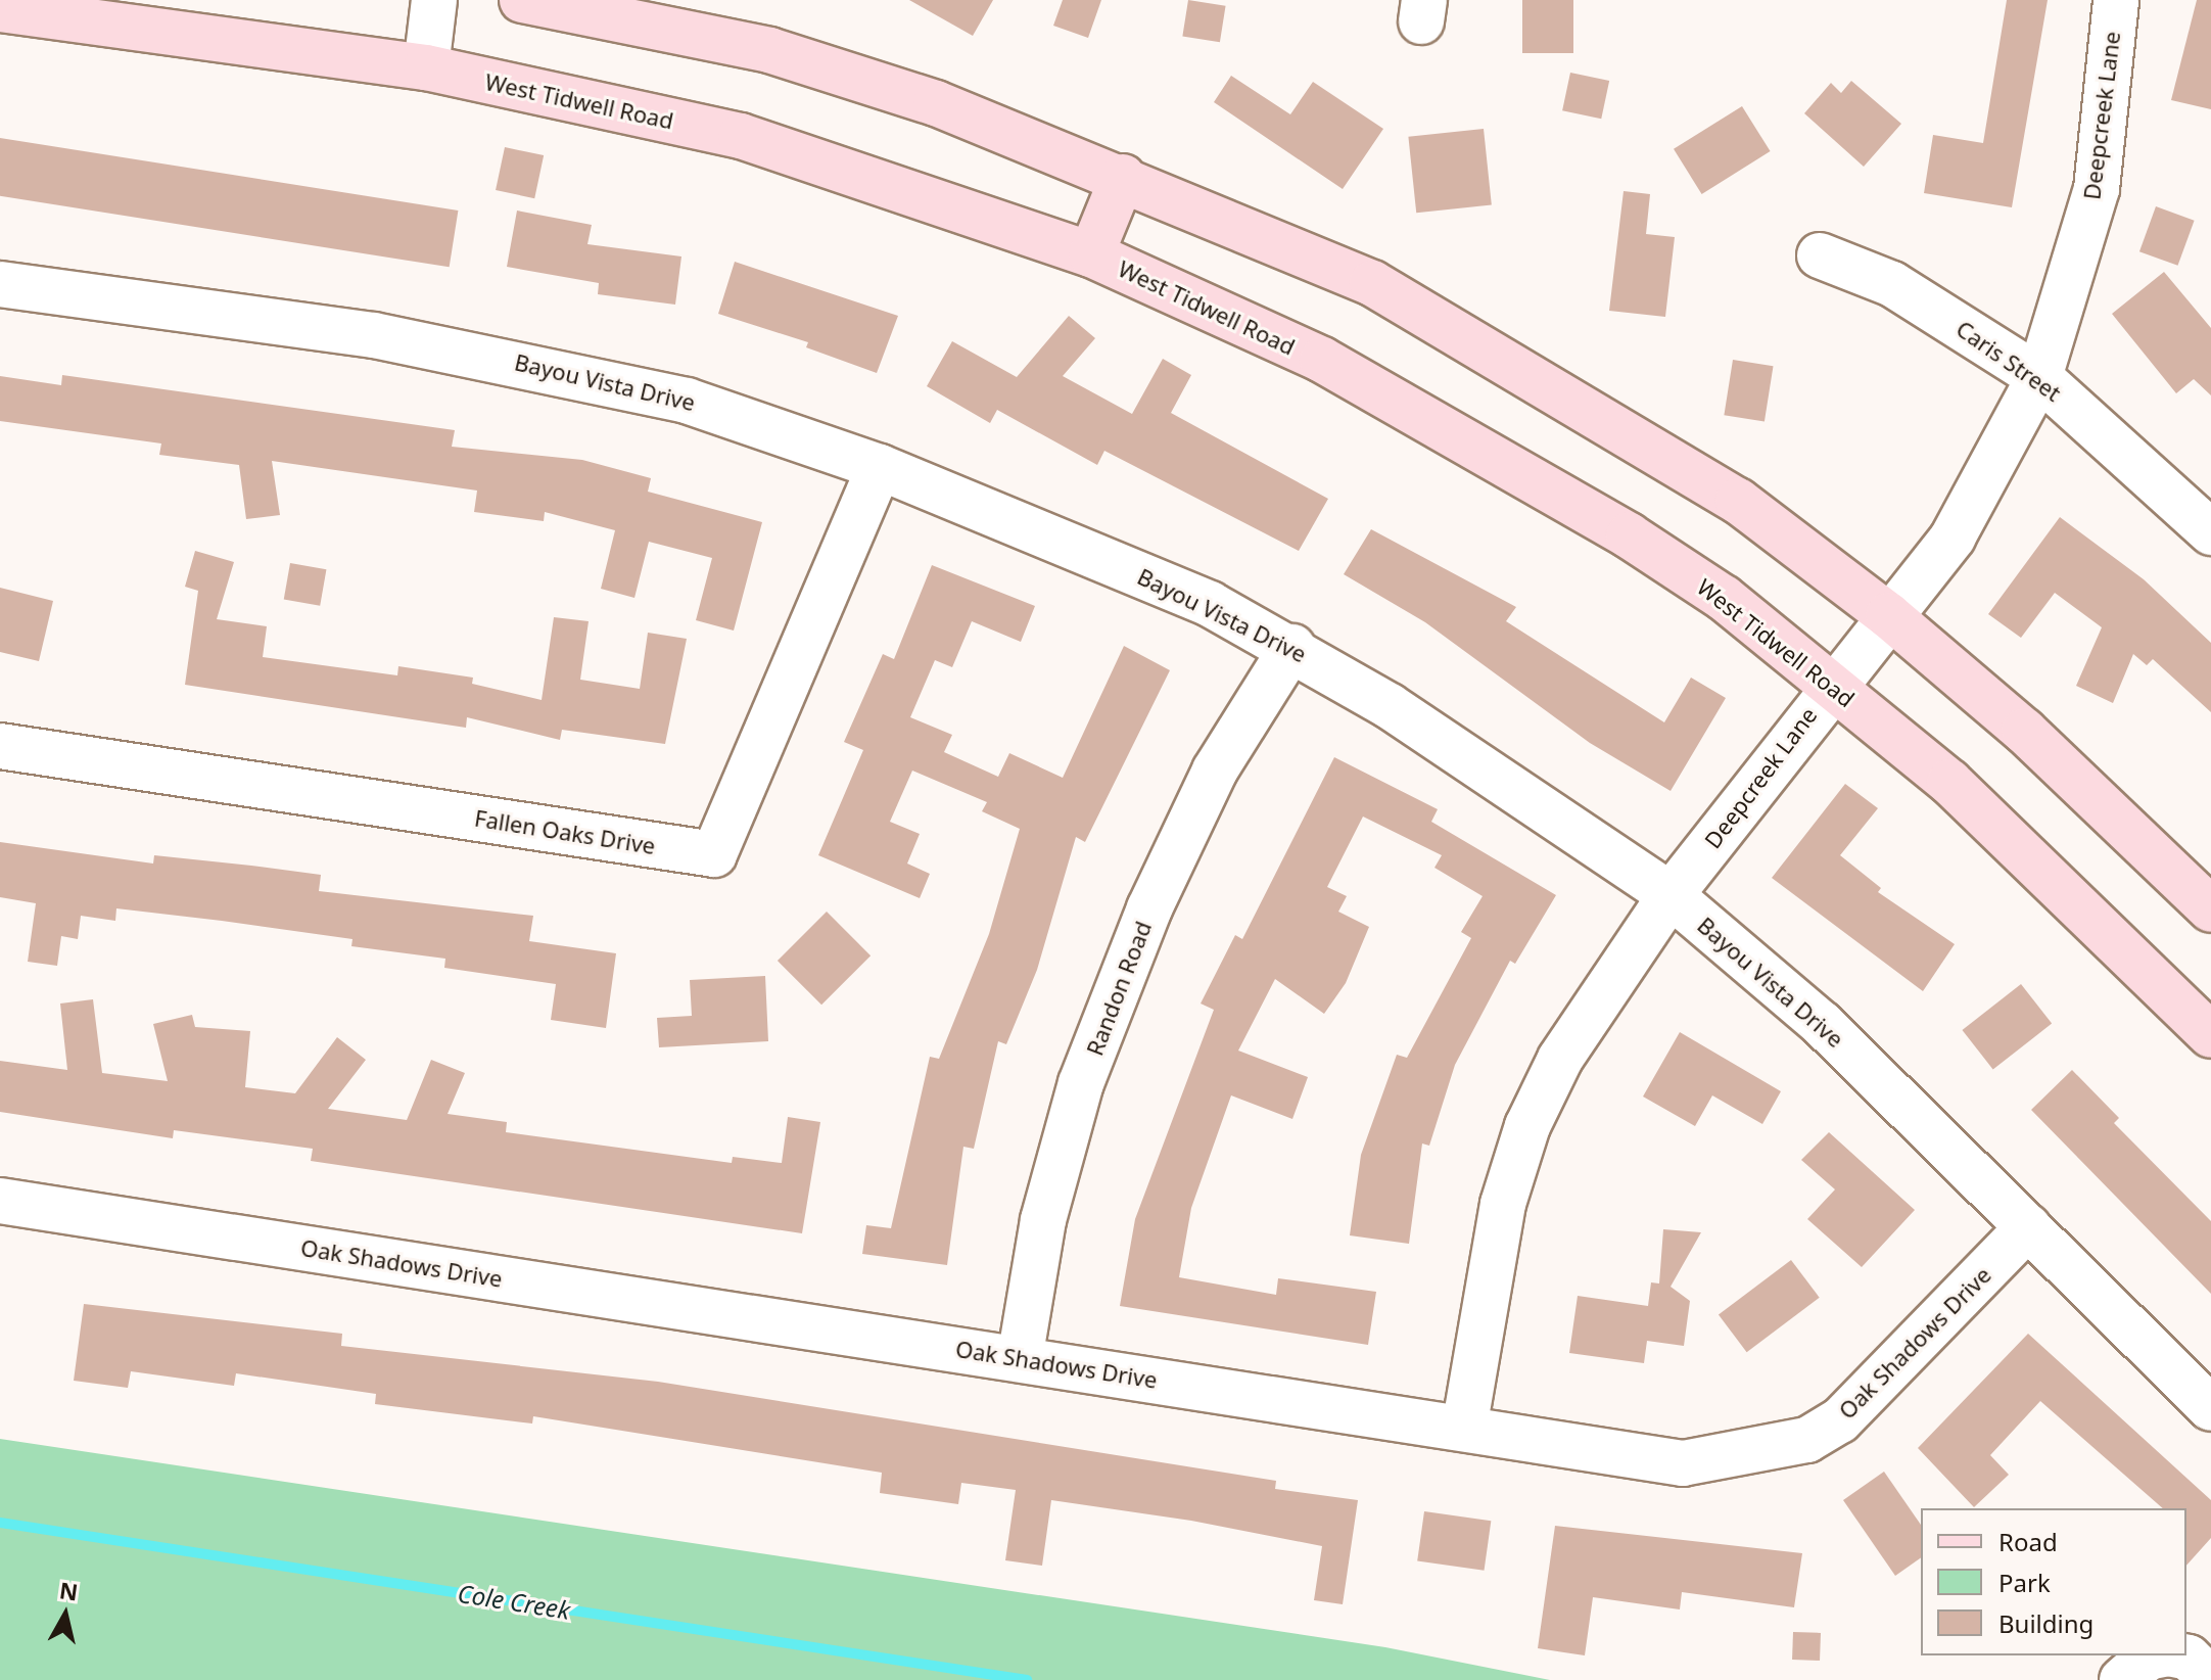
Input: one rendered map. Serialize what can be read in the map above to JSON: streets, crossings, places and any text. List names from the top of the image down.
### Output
{
  "streets": {
    "main road": ["West Tidwell Road"],
    "street": [
      "Deepcreek Lane",
      "Caris Street",
      "Bayou Vista Drive",
      "Fallen Oaks Drive",
      "Randon Road",
      "Oak Shadows Drive"
    ]
  },
  "crossings": [
    ["West Tidwell Road", "Deepcreek Lane"],
    ["Deepcreek Lane", "Caris Street"],
    ["Deepcreek Lane", "Bayou Vista Drive"],
    ["Deepcreek Lane", "Oak Shadows Drive"],
    ["Bayou Vista Drive", "Fallen Oaks Drive"],
    ["Bayou Vista Drive", "Randon Road"],
    ["Bayou Vista Drive", "Oak Shadows Drive"],
    ["Randon Road", "Oak Shadows Drive"]
  ],
  "water": ["Cole Creek"],
  "legend": ["Road", "Park", "Building"],
  "north": "top"
}
